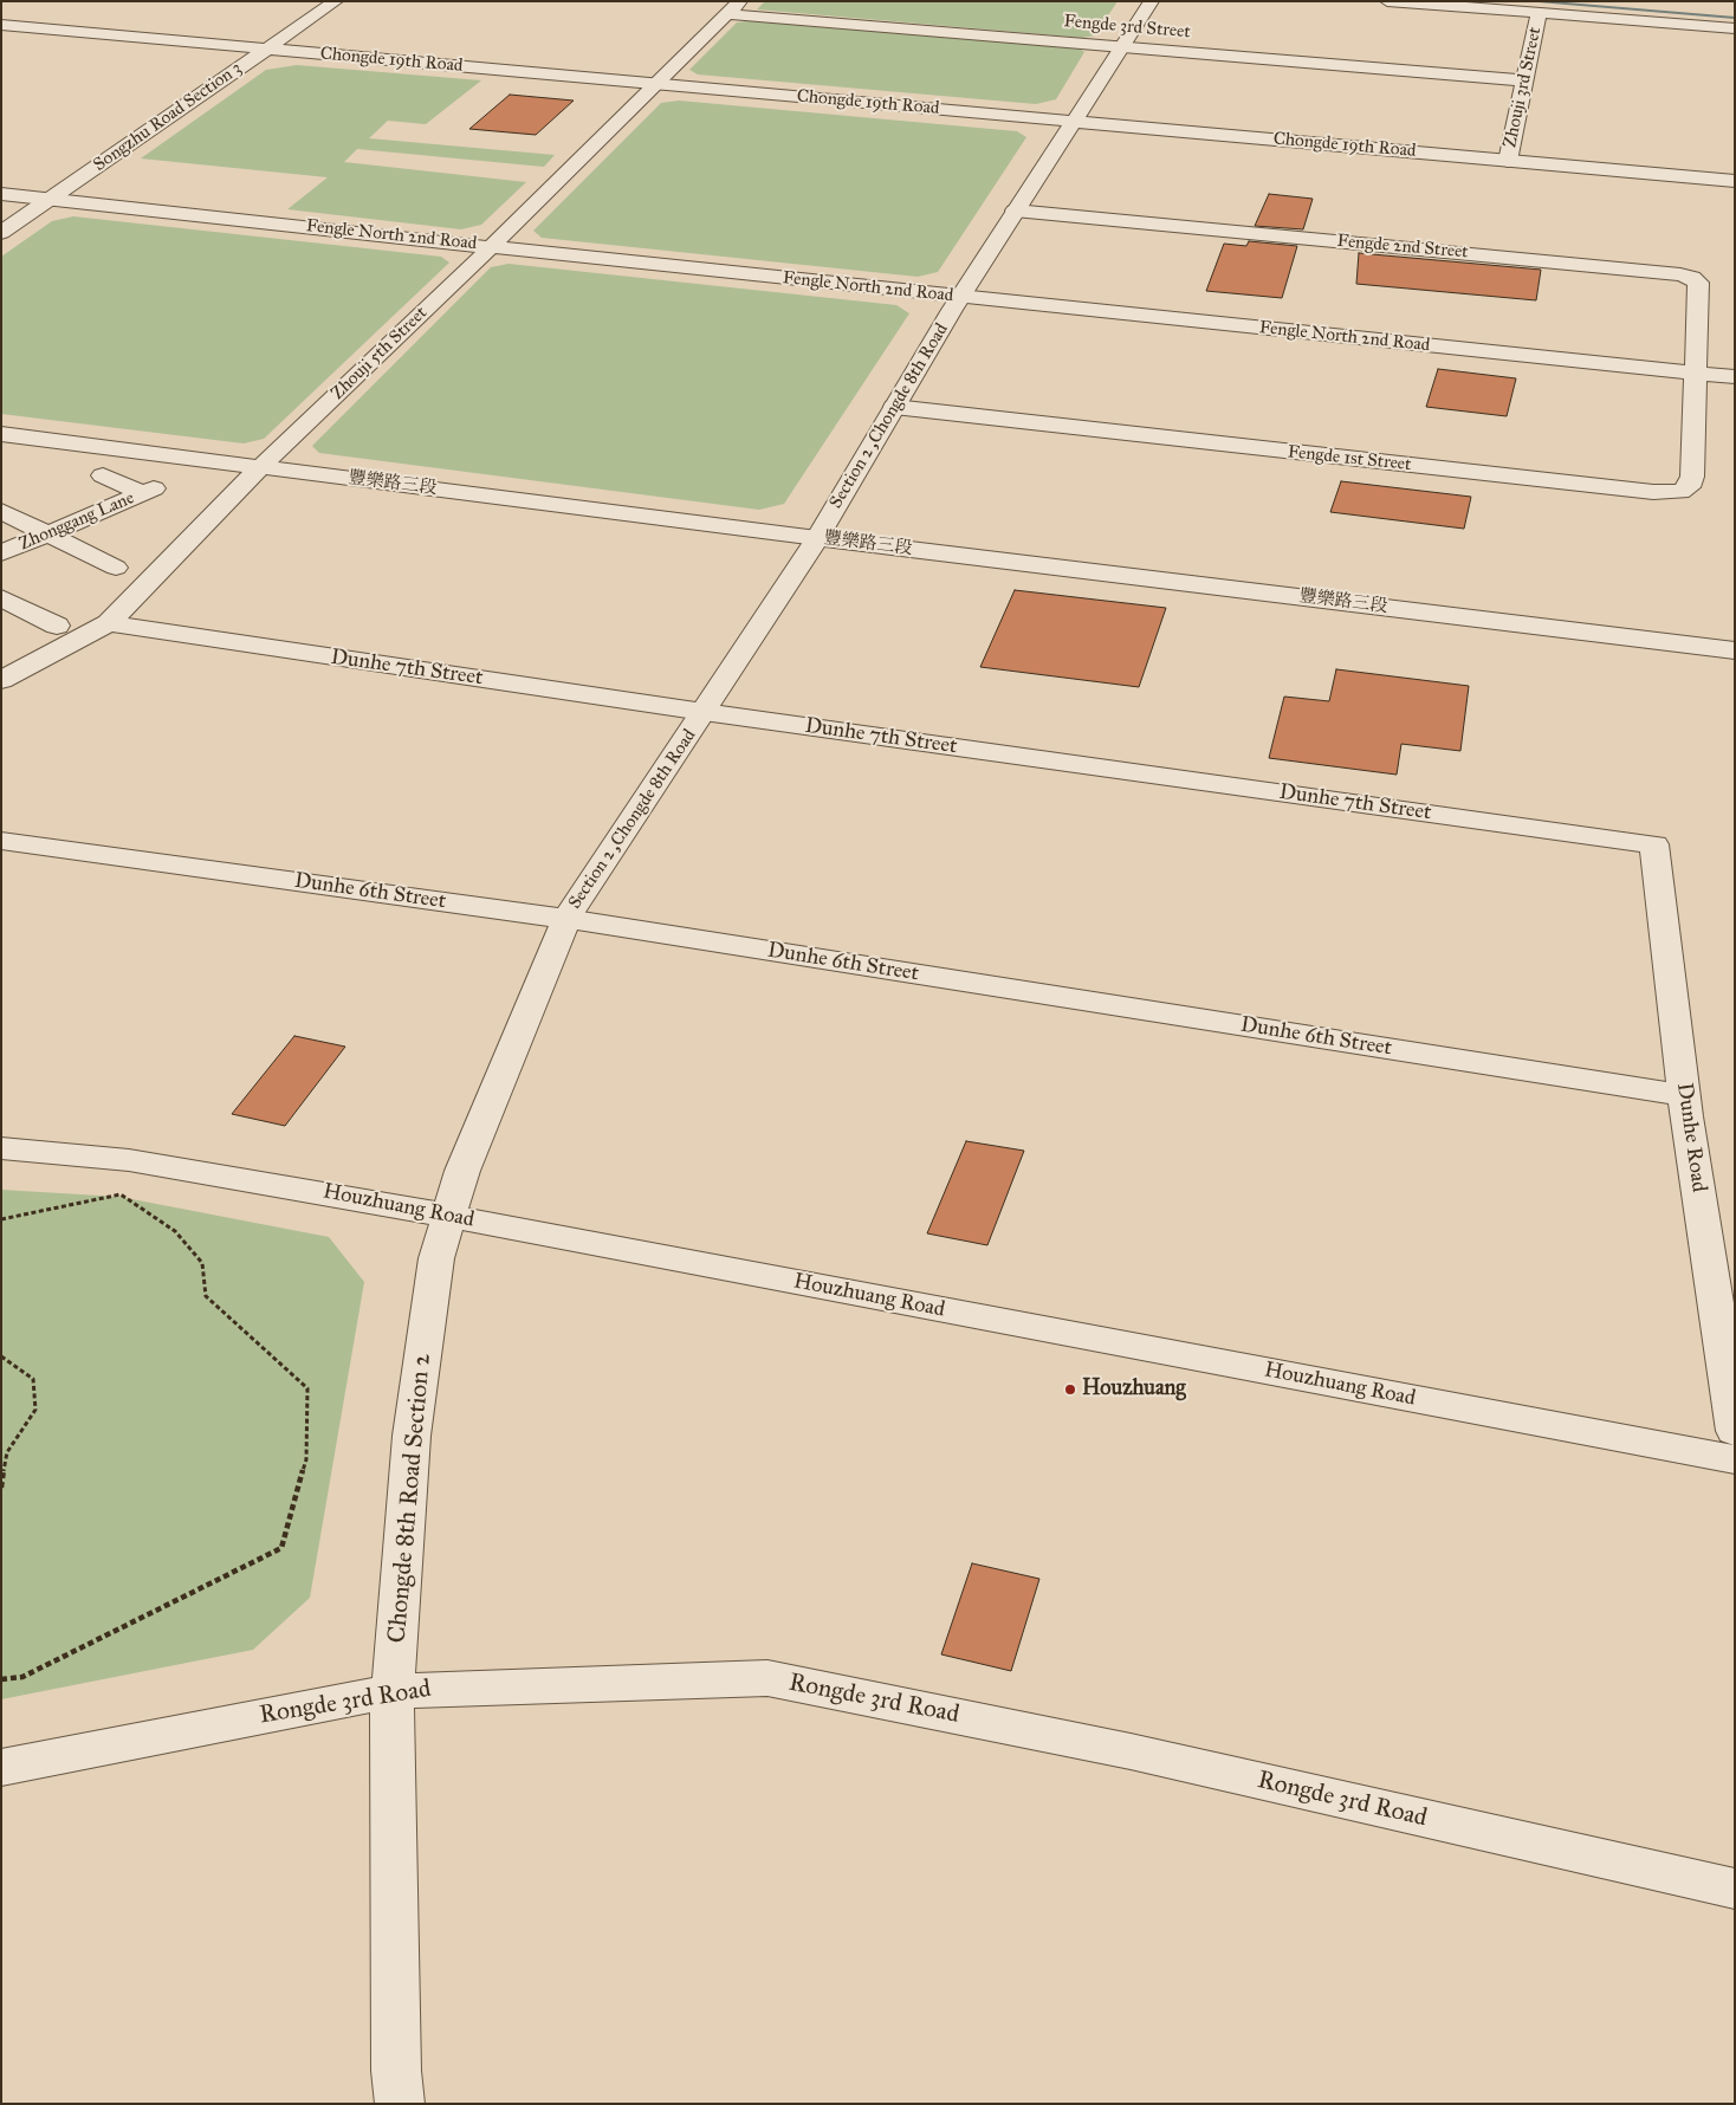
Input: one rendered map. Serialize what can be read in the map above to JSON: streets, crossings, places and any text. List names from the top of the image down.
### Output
{
  "streets": {
    "street": [
      "Fengde 3rd Street",
      "Chongde 19th Road",
      "Zhouji 3rd Street",
      "Songzhu Road Section 3",
      "Fengle North 2nd Road",
      "Fengde 2nd Street",
      "Zhouji 5th Street",
      "Section 2 ,Chongde 8th Road",
      "Fengde 1st Street",
      "豐樂路三段",
      "Zhonggang Lane",
      "Dunhe 7th Street",
      "Dunhe 6th Street",
      "Dunhe Road",
      "Houzhuang Road",
      "Chongde 8th Road Section 2",
      "Rongde 3rd Road"
    ]
  },
  "crossings": [
    ["Fengde 3rd Street", "Zhouji 3rd Street"],
    ["Fengde 3rd Street", "Zhouji 5th Street"],
    ["Fengde 3rd Street", "Section 2 ,Chongde 8th Road"],
    ["Chongde 19th Road", "Zhouji 3rd Street"],
    ["Chongde 19th Road", "Songzhu Road Section 3"],
    ["Chongde 19th Road", "Zhouji 5th Street"],
    ["Chongde 19th Road", "Section 2 ,Chongde 8th Road"],
    ["Songzhu Road Section 3", "Fengle North 2nd Road"],
    ["Fengle North 2nd Road", "Fengde 2nd Street"],
    ["Fengle North 2nd Road", "Zhouji 5th Street"],
    ["Fengle North 2nd Road", "Section 2 ,Chongde 8th Road"],
    ["Fengle North 2nd Road", "Fengde 1st Street"],
    ["Fengde 2nd Street", "Section 2 ,Chongde 8th Road"],
    ["Fengde 2nd Street", "Fengde 1st Street"],
    ["Zhouji 5th Street", "豐樂路三段"],
    ["Zhouji 5th Street", "Dunhe 7th Street"],
    ["Section 2 ,Chongde 8th Road", "Fengde 1st Street"],
    ["Section 2 ,Chongde 8th Road", "豐樂路三段"],
    ["Section 2 ,Chongde 8th Road", "Dunhe 7th Street"],
    ["Section 2 ,Chongde 8th Road", "Dunhe 6th Street"],
    ["Section 2 ,Chongde 8th Road", "Chongde 8th Road Section 2"],
    ["Dunhe 7th Street", "Dunhe Road"],
    ["Dunhe 6th Street", "Dunhe Road"],
    ["Dunhe 6th Street", "Chongde 8th Road Section 2"],
    ["Houzhuang Road", "Chongde 8th Road Section 2"],
    ["Chongde 8th Road Section 2", "Rongde 3rd Road"]
  ],
  "places": ["Houzhuang"]
}
